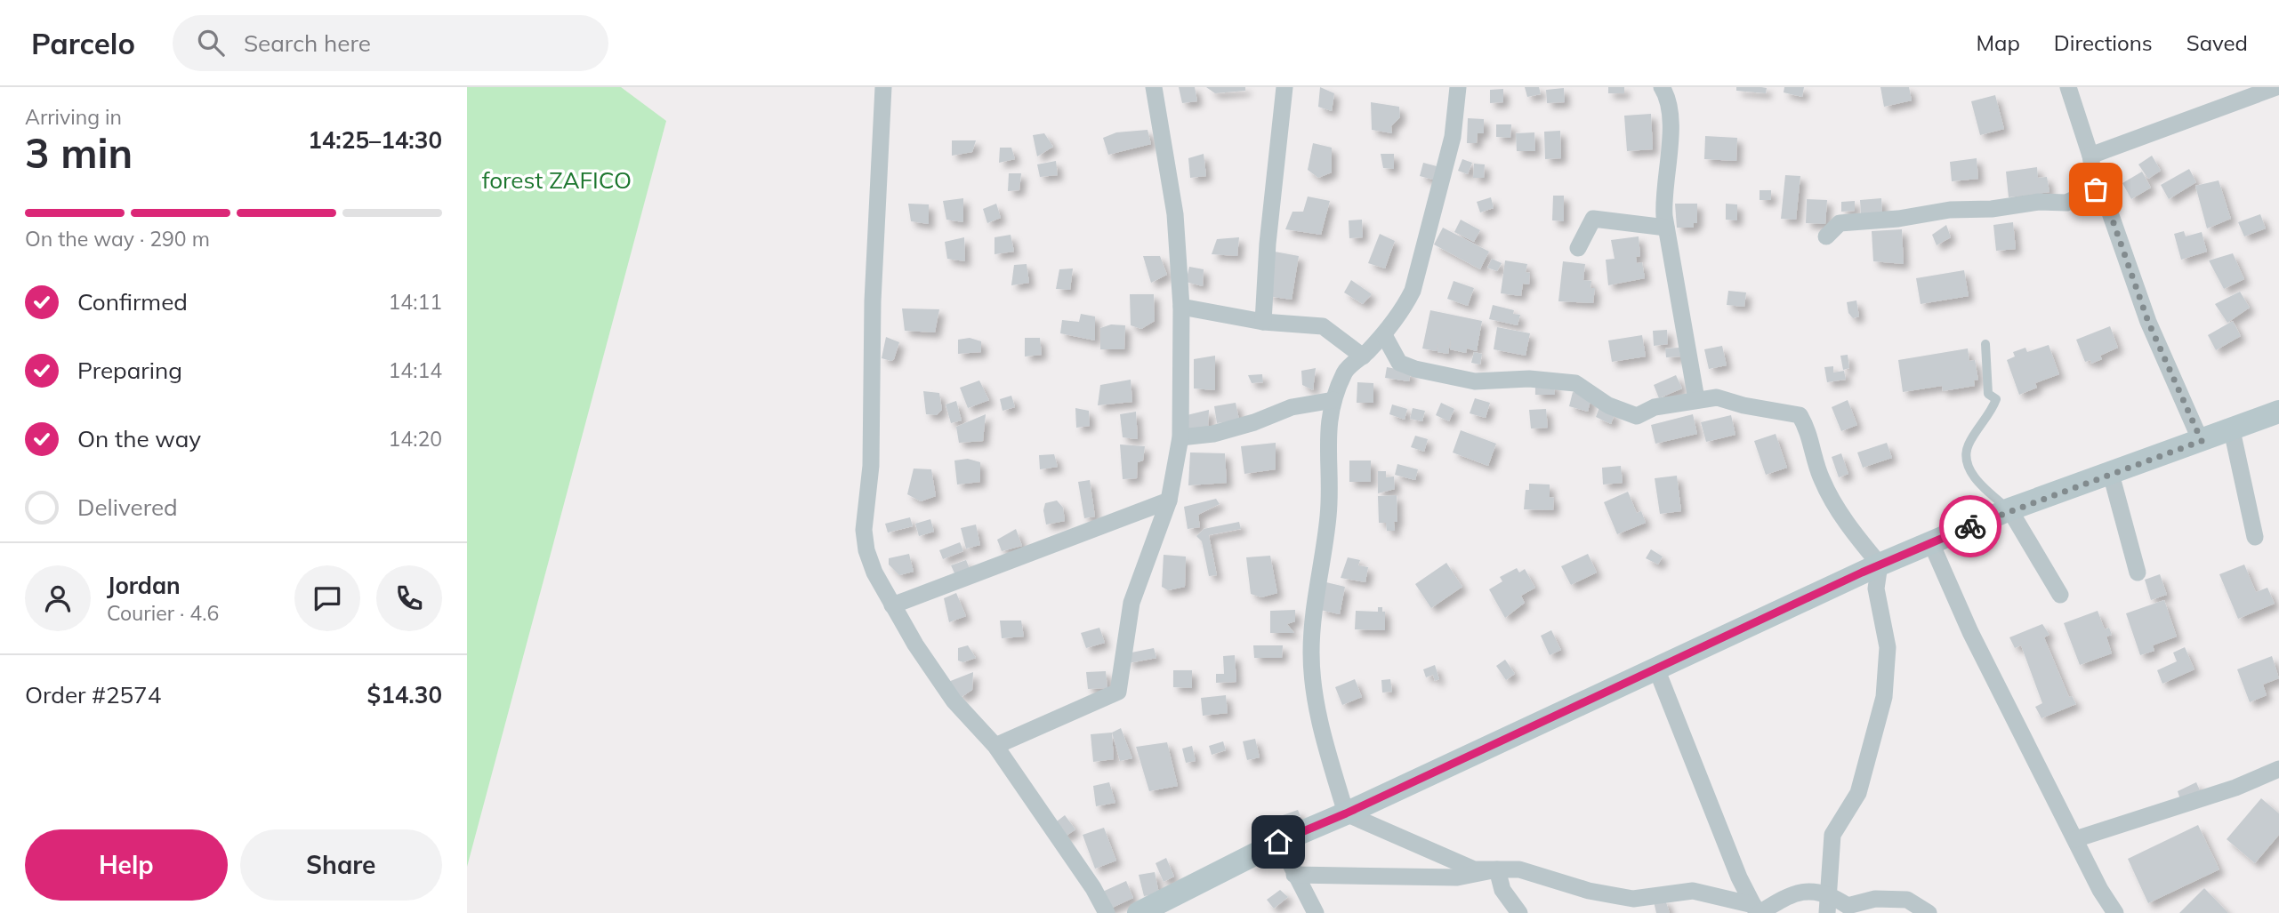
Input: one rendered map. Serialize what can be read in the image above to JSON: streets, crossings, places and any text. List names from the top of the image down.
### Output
{
  "parks": ["forest ZAFICO"],
  "page": {
    "header": "Parcelo",
    "search": "Search here",
    "nav": ["Map", "Directions", "Saved"],
    "heading": ["3 min", "Arriving in", "14:25–14:30"],
    "panel": [
      "Jordan",
      "Courier · 4.6",
      "Order #2574",
      "$14.30"
    ],
    "bar": "On the way · 290 m",
    "list": [
      ["Confirmed", "14:11"],
      ["Preparing", "14:14"],
      ["On the way", "14:20"],
      "Delivered"
    ],
    "buttons": ["Help", "Share"]
  }
}
